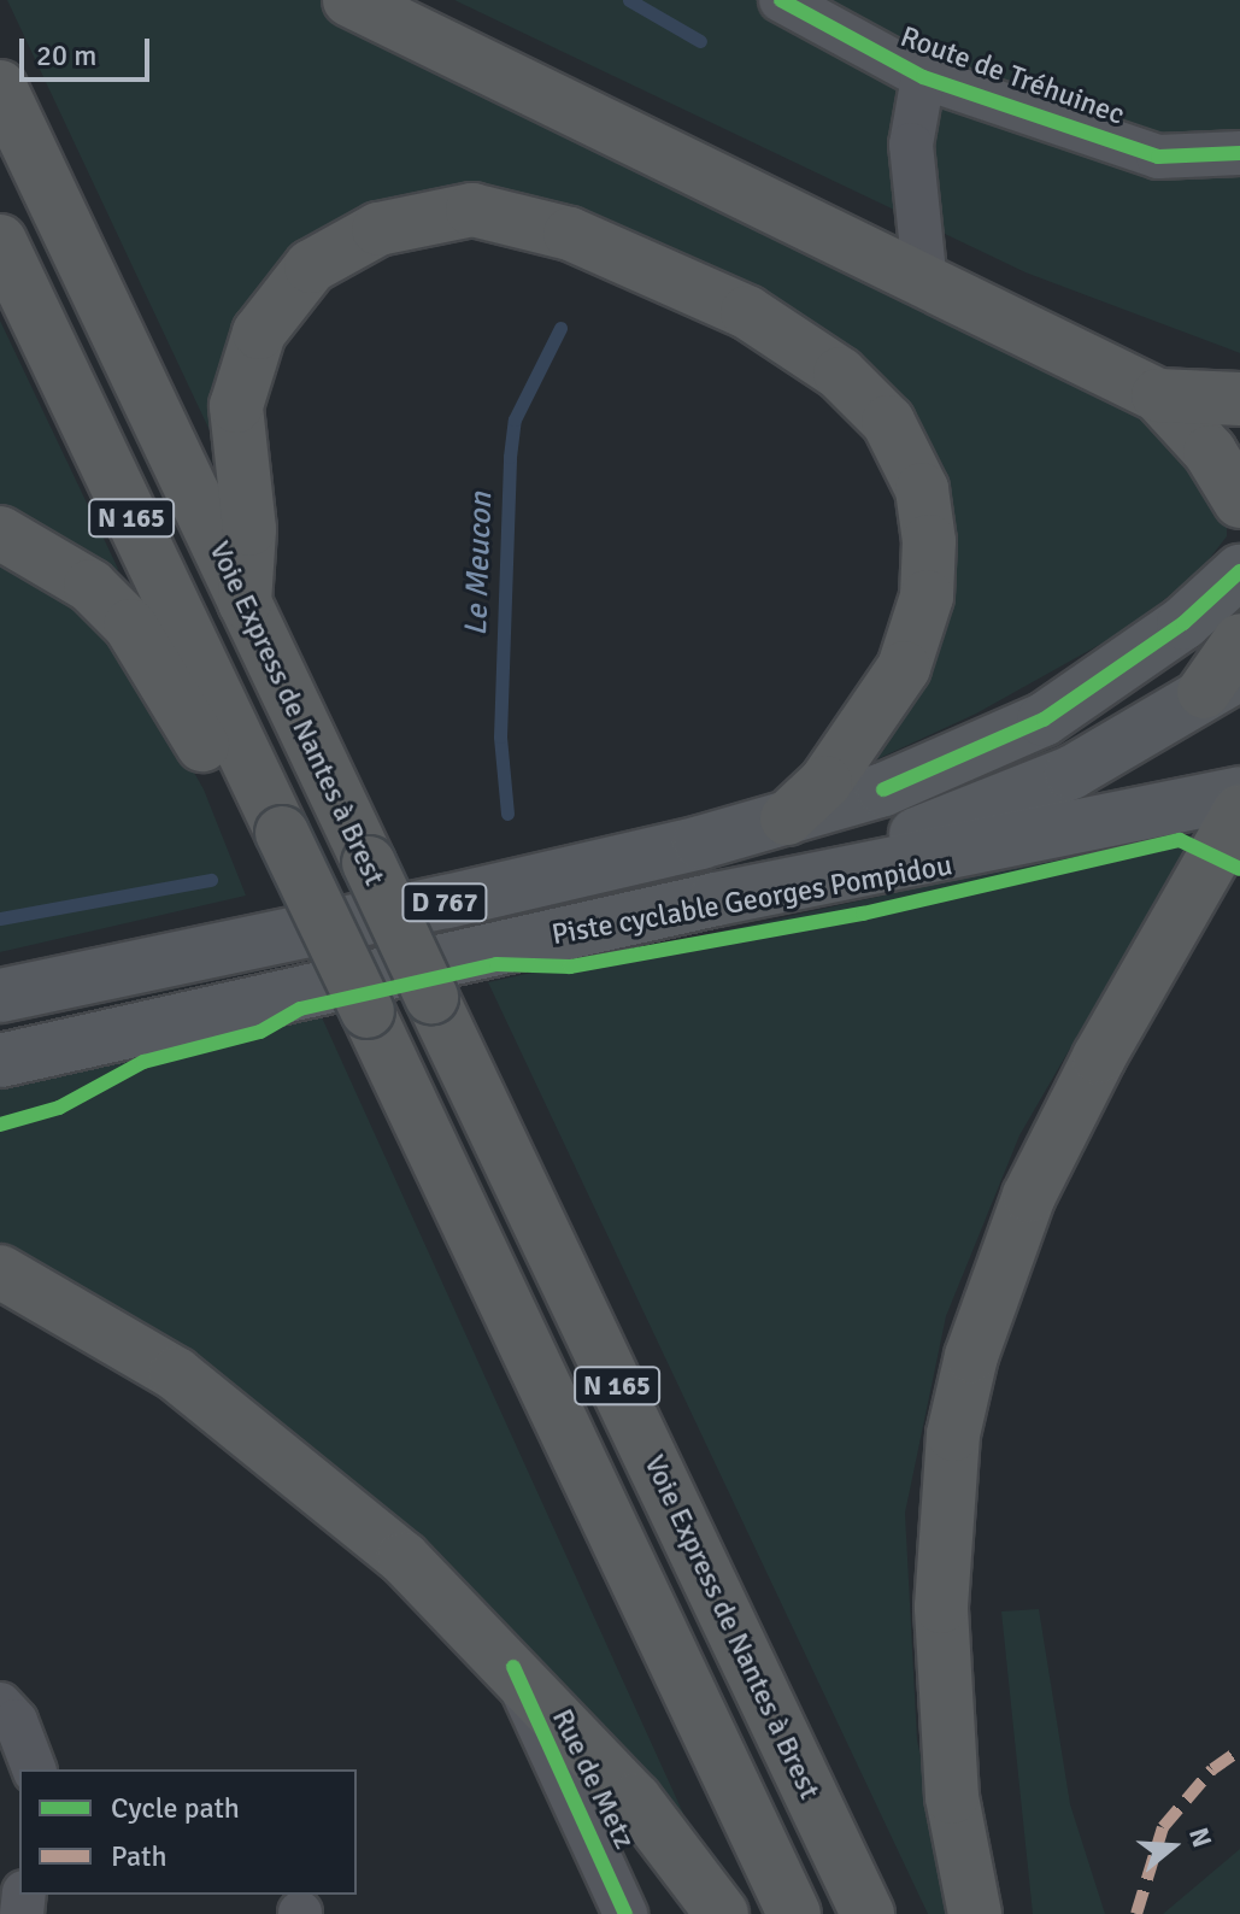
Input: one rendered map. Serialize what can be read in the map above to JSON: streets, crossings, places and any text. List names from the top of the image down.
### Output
{
  "streets": {
    "highway": ["N 165", "Voie Express de Nantes à Brest"],
    "main road": ["D 767"],
    "street": ["Route de Tréhuinec", "Rue de Metz"],
    "cycle path": ["Piste cyclable Georges Pompidou"]
  },
  "water": ["Le Meucon"],
  "legend": ["Cycle path", "Path"],
  "scale_bar": "20 m",
  "north": "right"
}
